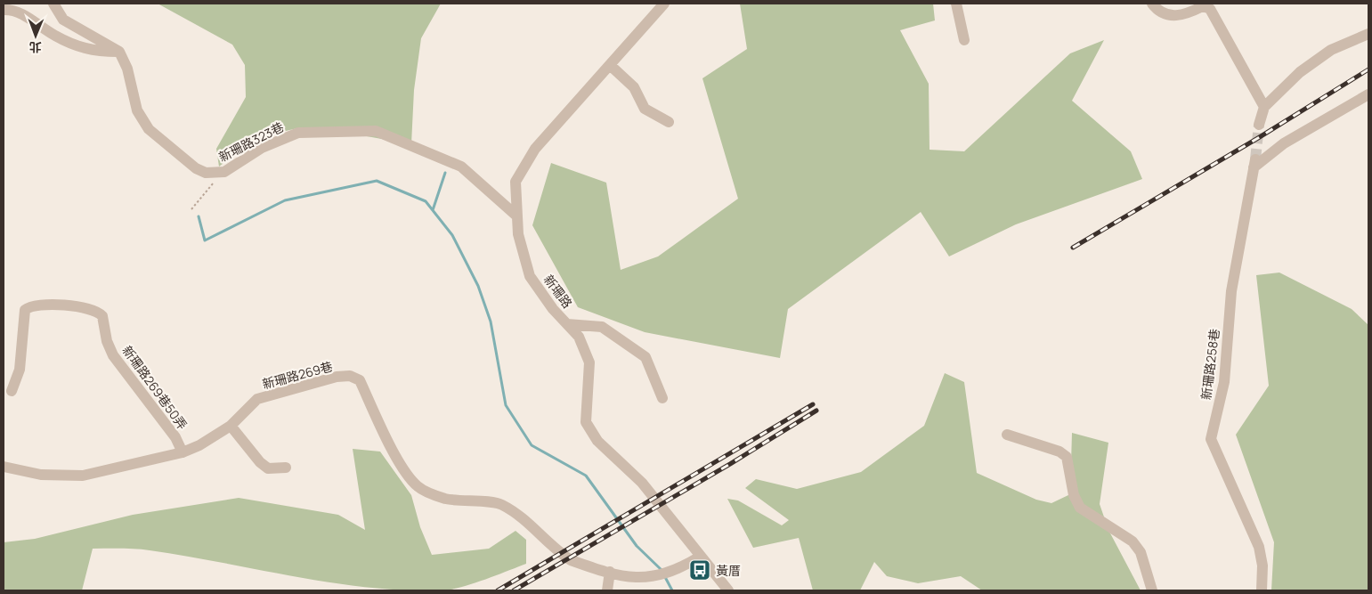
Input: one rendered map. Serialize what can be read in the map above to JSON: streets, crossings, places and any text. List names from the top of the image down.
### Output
{
  "streets": {
    "street": [
      "新珊路323巷",
      "新珊路",
      "新珊路258巷",
      "新珊路269巷",
      "新珊路269巷50弄"
    ]
  },
  "crossings": [
    ["新珊路323巷", "新珊路"],
    ["新珊路", "新珊路269巷"],
    ["新珊路269巷", "新珊路269巷50弄"]
  ],
  "places": {
    "bus stop": ["黃厝"]
  },
  "north": "bottom"
}
